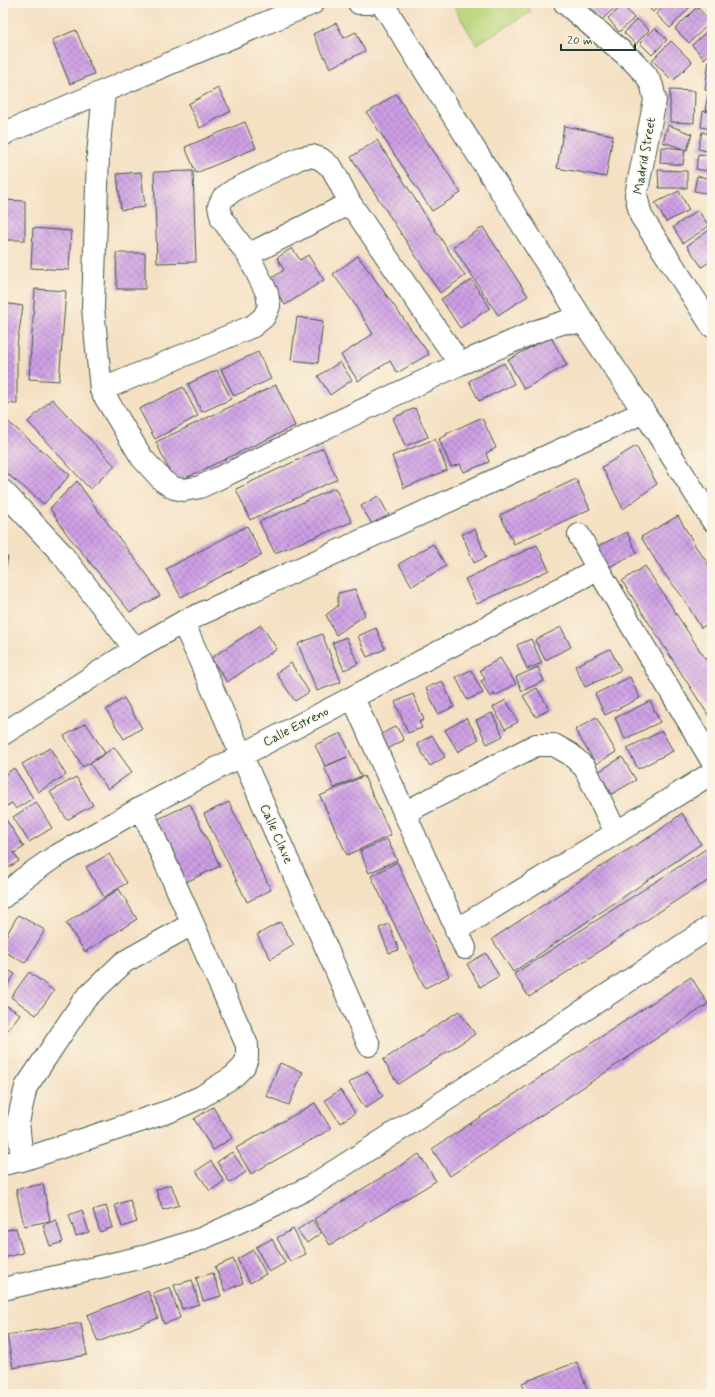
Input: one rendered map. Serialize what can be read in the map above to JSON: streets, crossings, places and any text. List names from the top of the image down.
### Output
{
  "streets": {
    "street": ["Madrid Street", "Calle Estreno", "Calle Clave"]
  },
  "crossings": [
    ["Calle Estreno", "Calle Clave"]
  ],
  "scale_bar": "20 m"
}
